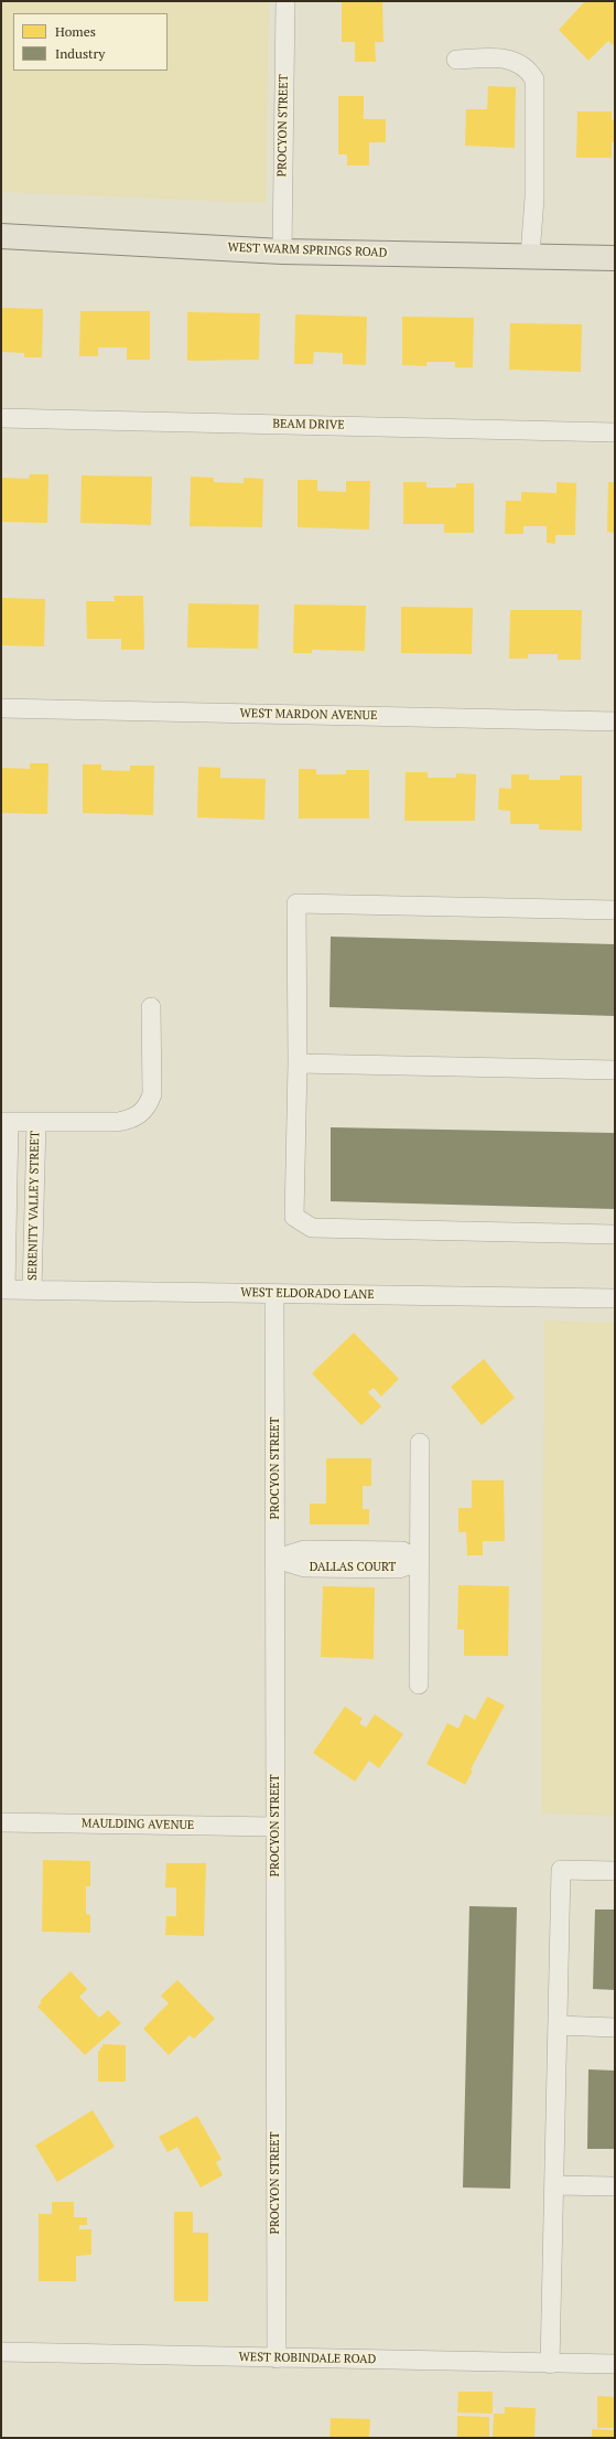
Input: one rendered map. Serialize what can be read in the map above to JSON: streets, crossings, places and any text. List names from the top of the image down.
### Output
{
  "streets": {
    "main road": ["WEST WARM SPRINGS ROAD"],
    "street": [
      "PROCYON STREET",
      "BEAM DRIVE",
      "WEST MARDON AVENUE",
      "SERENITY VALLEY STREET",
      "WEST ELDORADO LANE",
      "DALLAS COURT",
      "MAULDING AVENUE",
      "WEST ROBINDALE ROAD"
    ]
  },
  "crossings": [
    ["PROCYON STREET", "WEST WARM SPRINGS ROAD"],
    ["PROCYON STREET", "WEST ELDORADO LANE"],
    ["PROCYON STREET", "DALLAS COURT"],
    ["PROCYON STREET", "MAULDING AVENUE"],
    ["PROCYON STREET", "WEST ROBINDALE ROAD"],
    ["SERENITY VALLEY STREET", "WEST ELDORADO LANE"]
  ],
  "legend": ["Homes", "Industry"]
}
